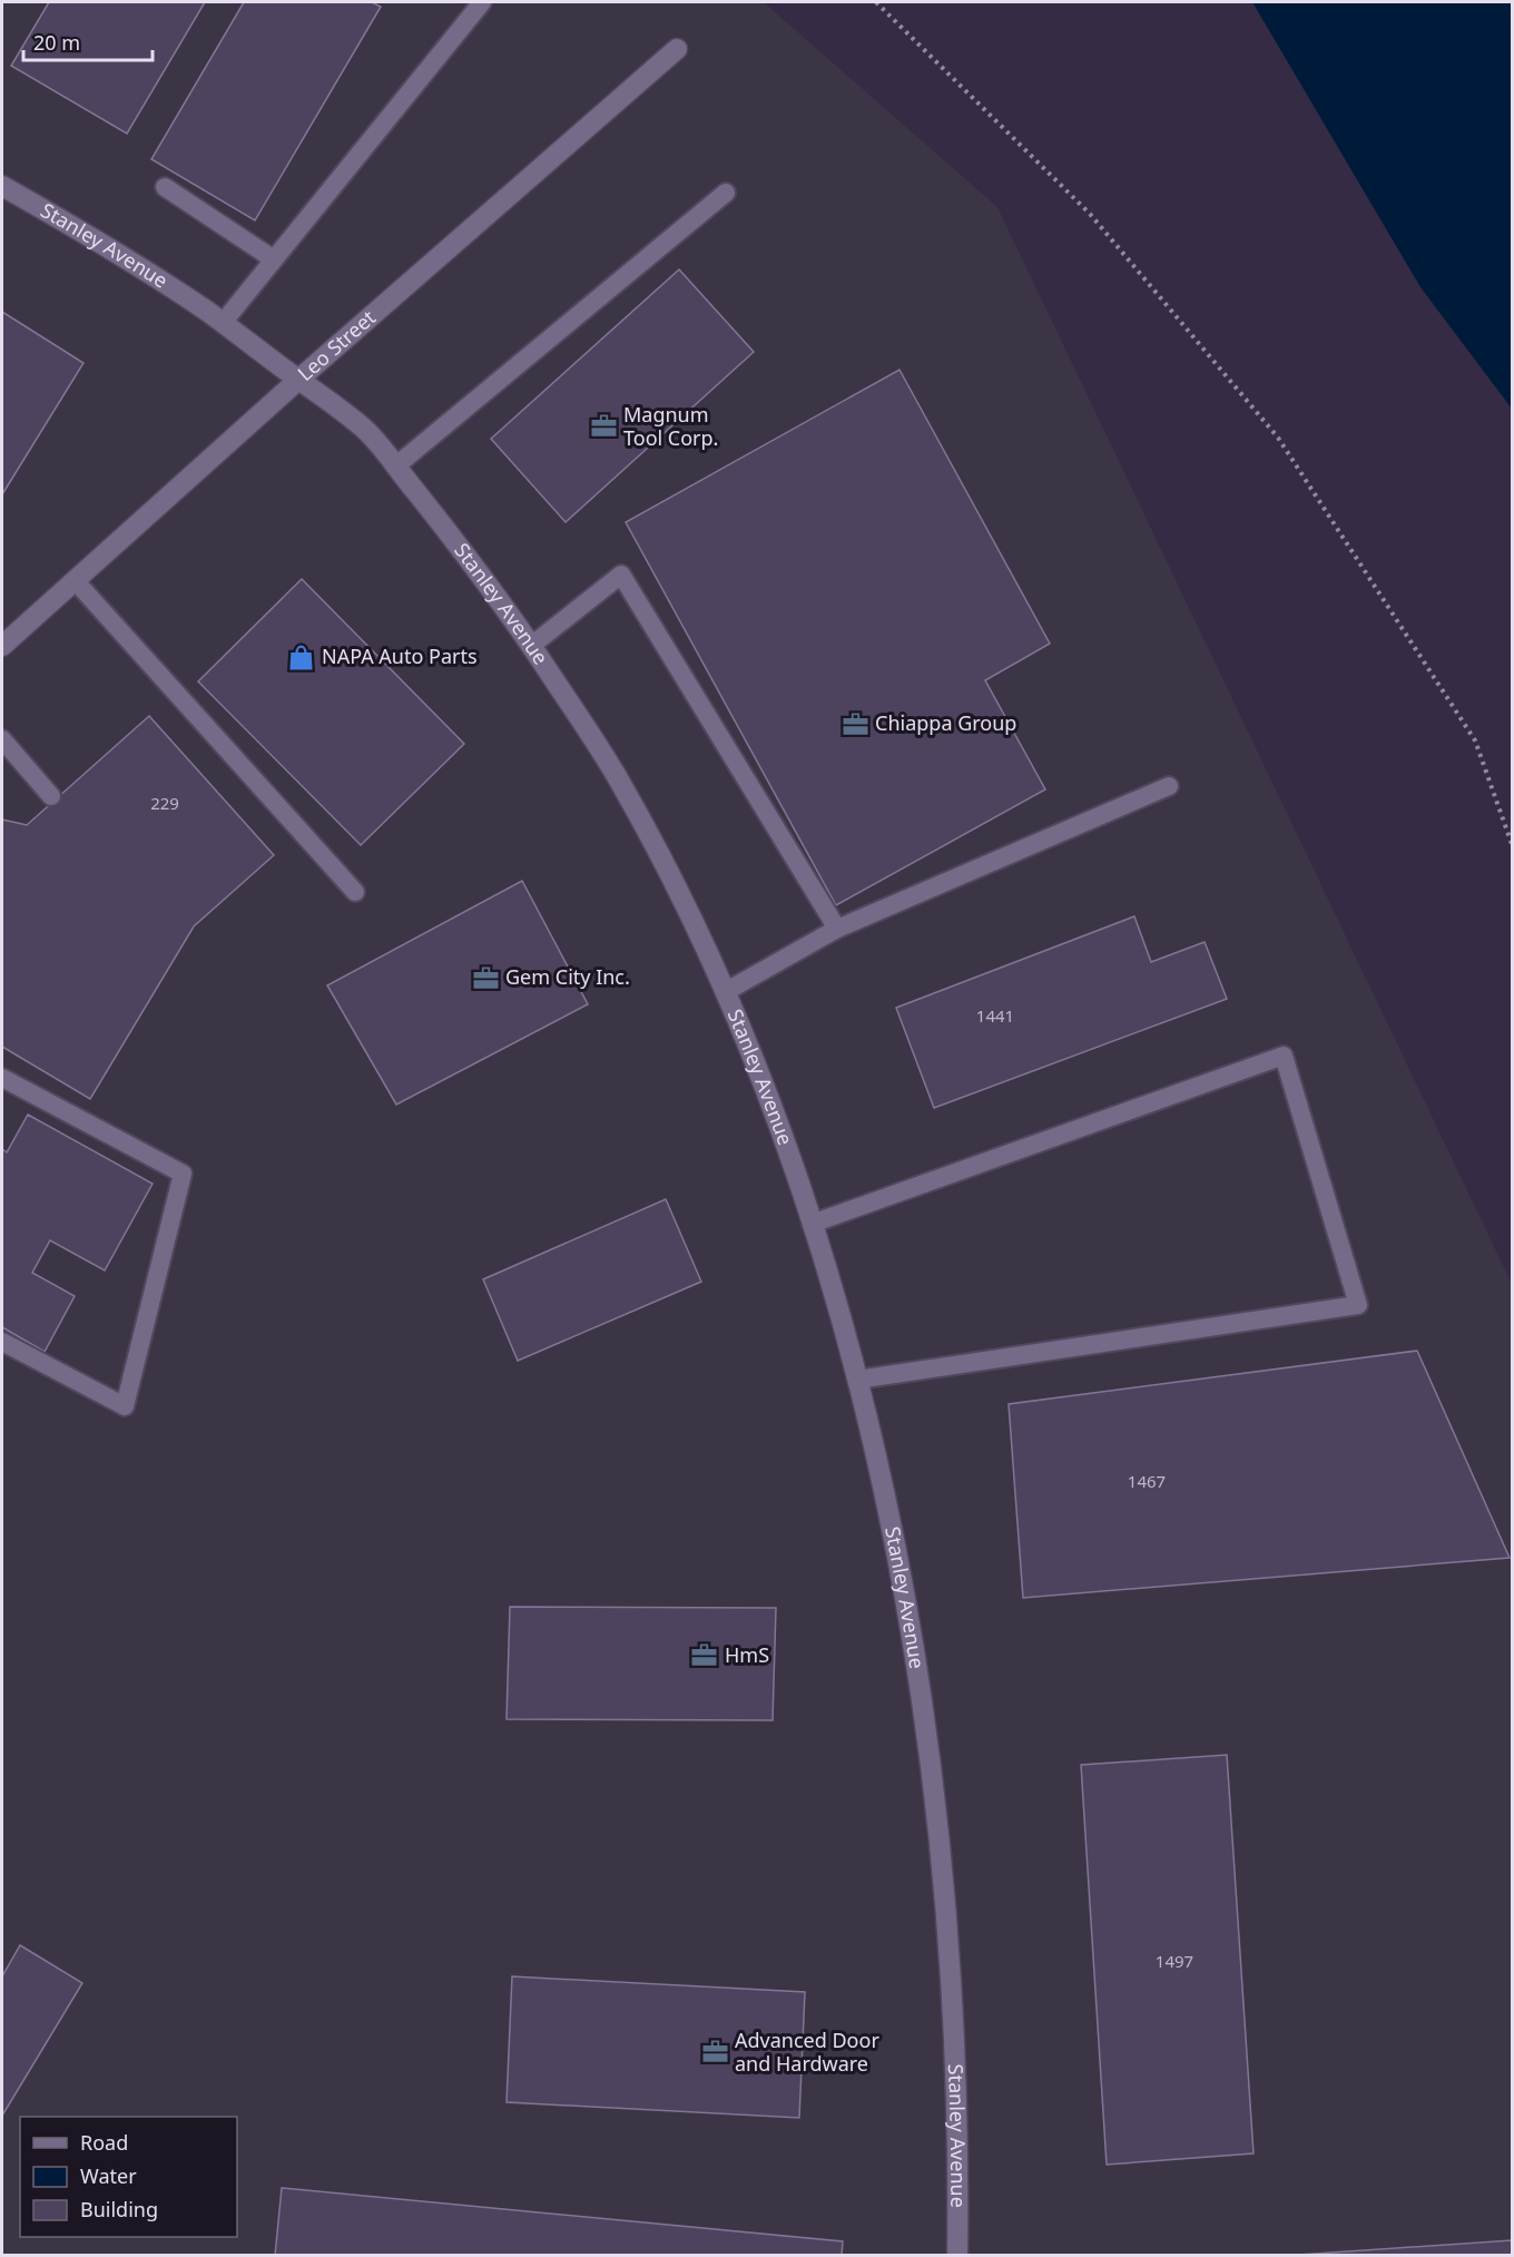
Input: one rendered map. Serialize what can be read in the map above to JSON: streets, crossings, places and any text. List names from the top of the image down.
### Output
{
  "streets": {
    "street": ["Stanley Avenue", "Leo Street"]
  },
  "crossings": [
    ["Stanley Avenue", "Leo Street"]
  ],
  "places": {
    "office": [
      "Magnum Tool Corp.",
      "Chiappa Group",
      "Gem City Inc.",
      "HmS",
      "Advanced Door and Hardware"
    ],
    "shop": ["NAPA Auto Parts"]
  },
  "house_numbers": [
    "229",
    "1441",
    "1467",
    "1497"
  ],
  "legend": ["Road", "Water", "Building"],
  "scale_bar": "20 m"
}
